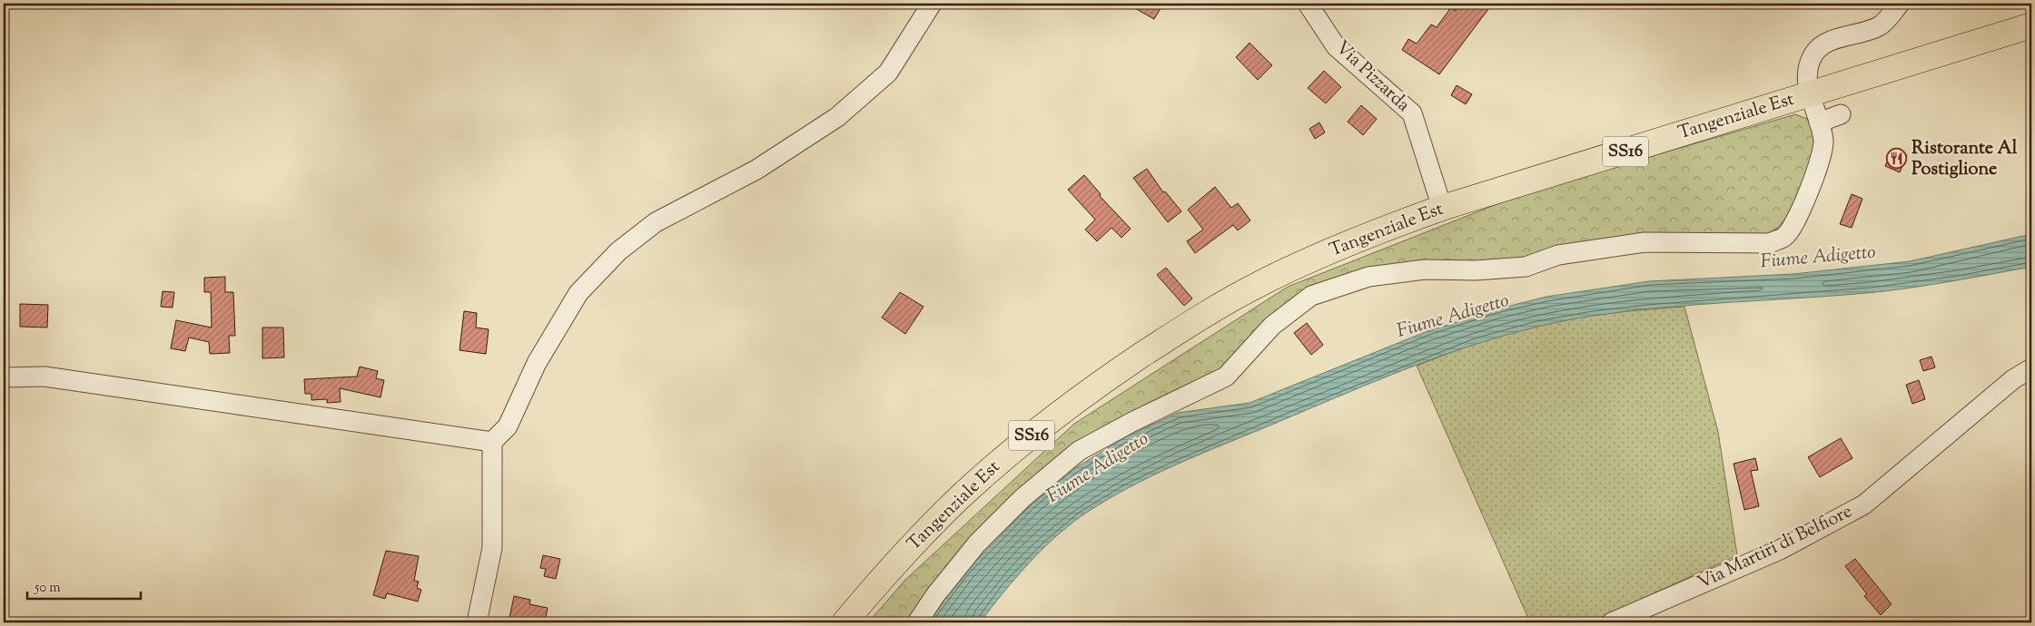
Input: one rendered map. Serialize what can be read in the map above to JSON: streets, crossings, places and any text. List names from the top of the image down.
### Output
{
  "streets": {
    "main road": ["Tangenziale Est", "SS16"],
    "street": ["Via Pizzarda", "Via Martiri di Belfiore"]
  },
  "crossings": [
    ["Via Pizzarda", "Tangenziale Est"]
  ],
  "water": ["Fiume Adigetto"],
  "places": {
    "restaurant": ["Ristorante Al Postiglione"]
  },
  "scale_bar": "50 m"
}
